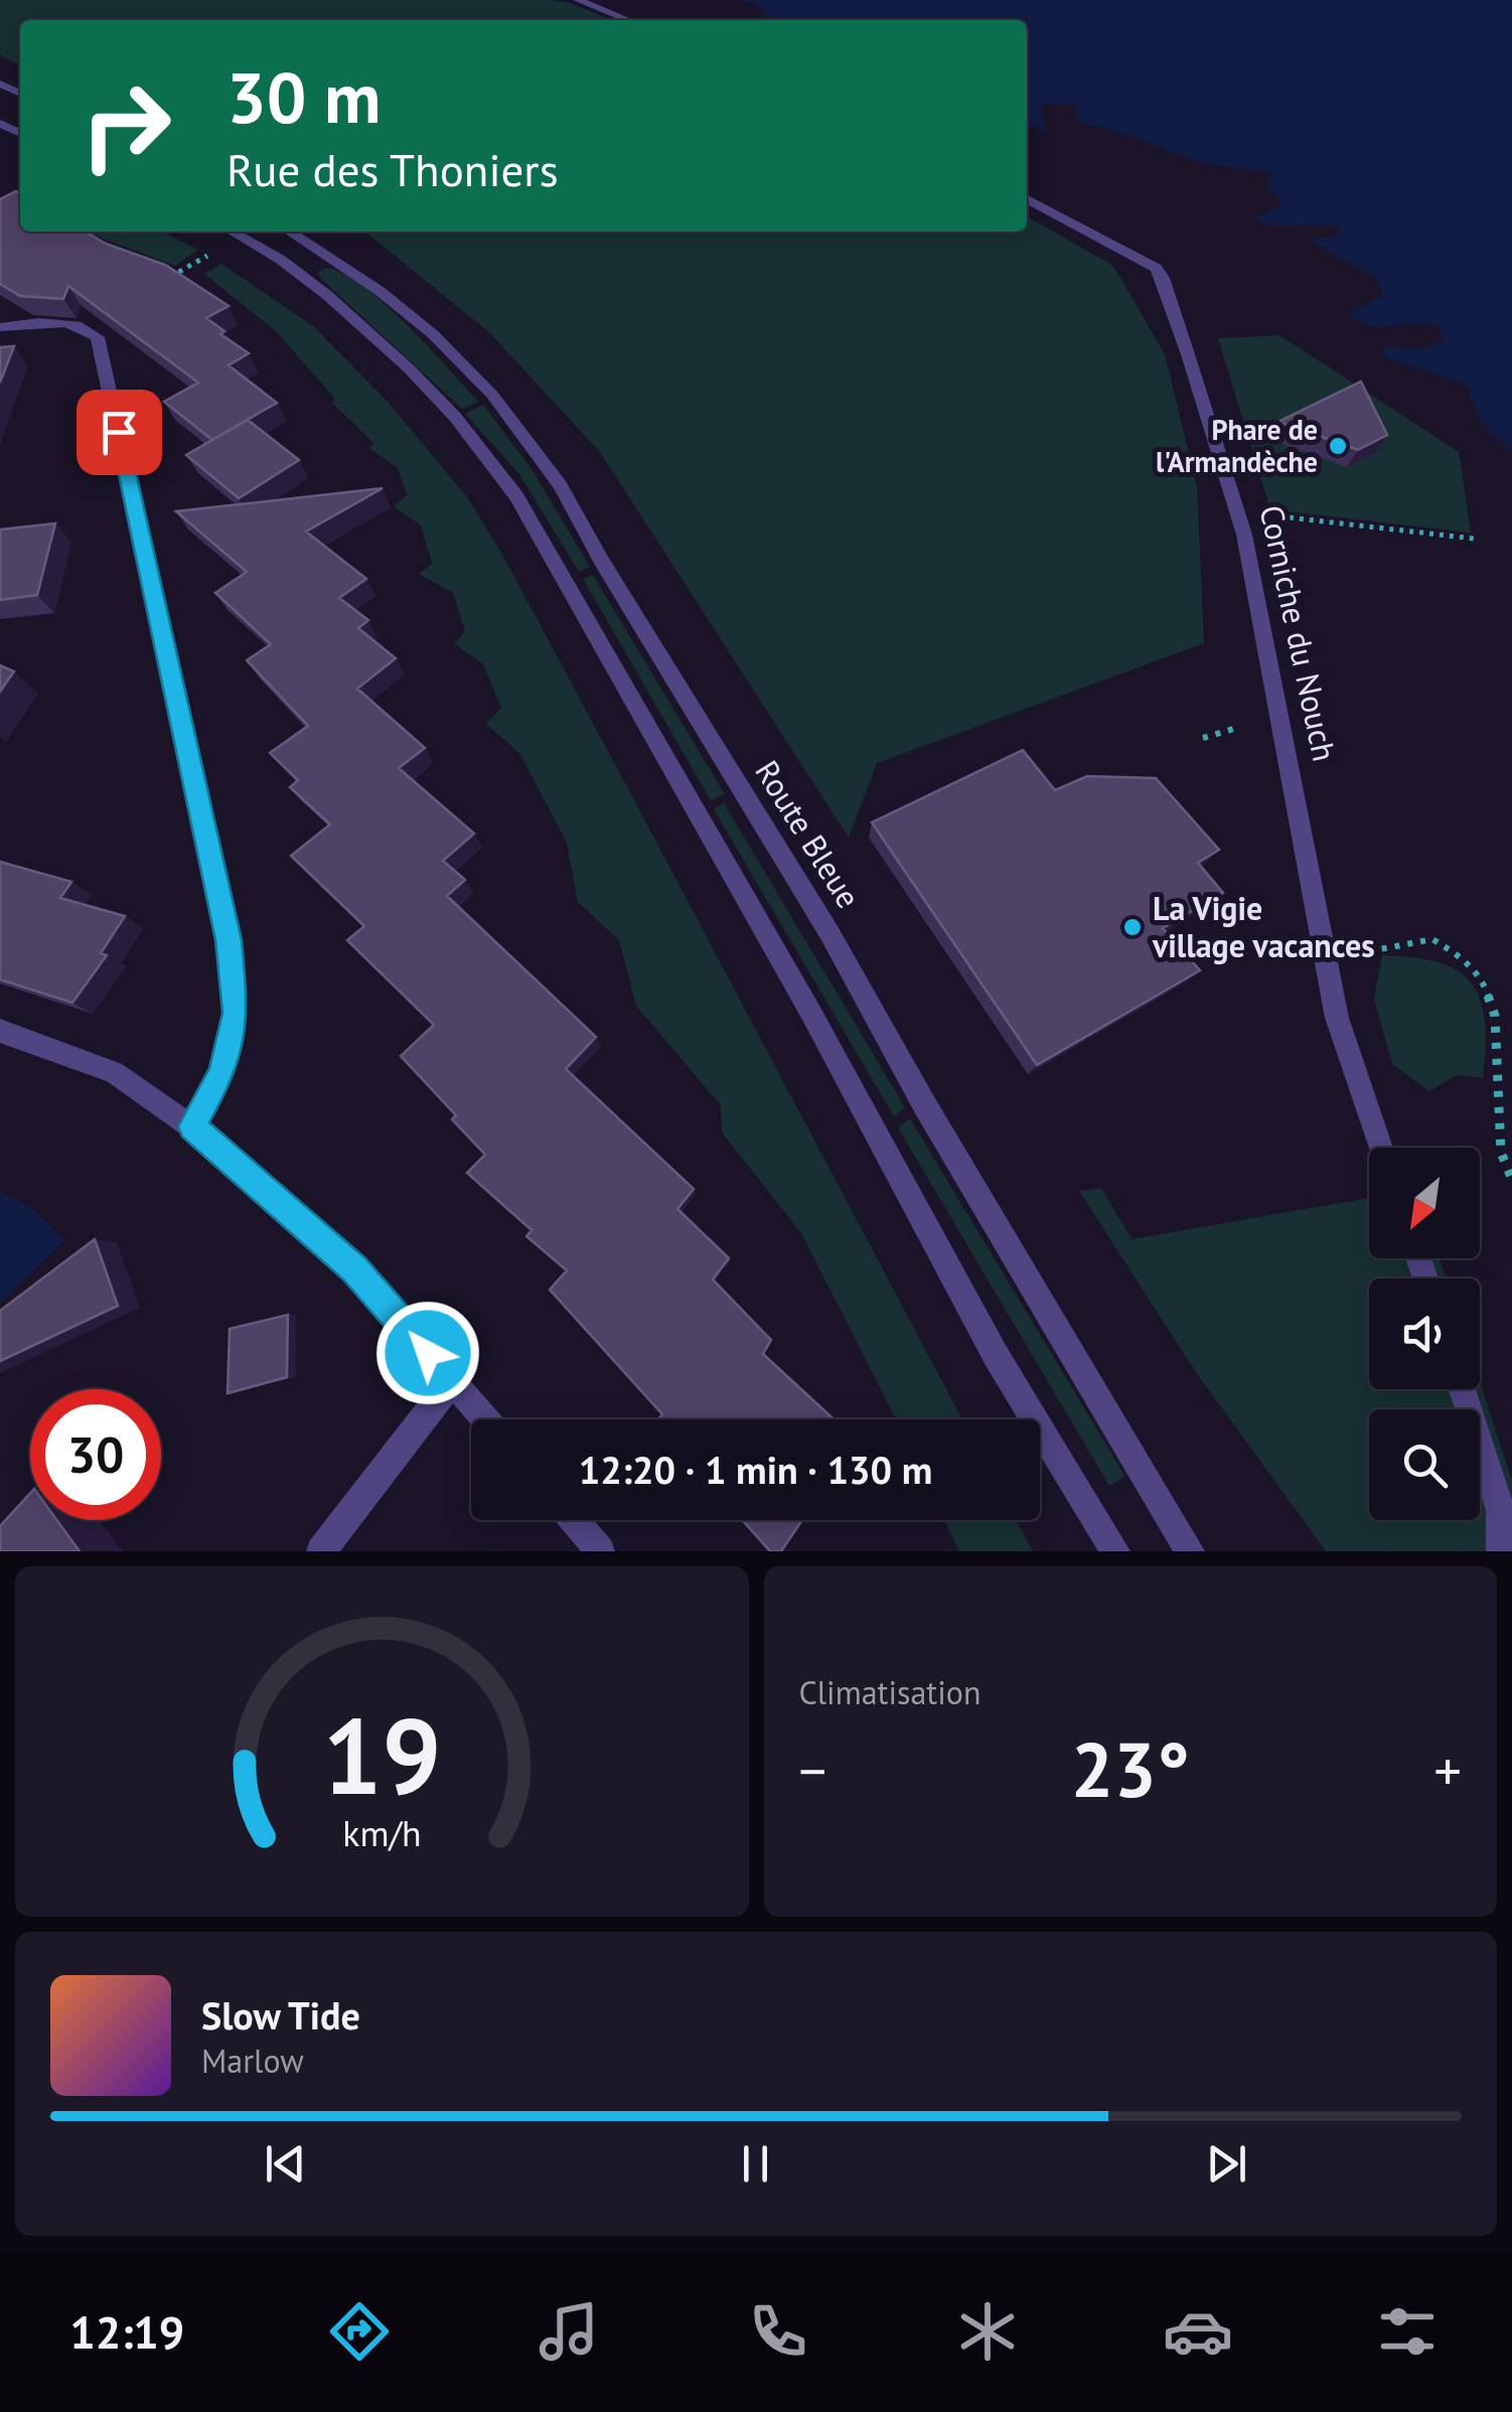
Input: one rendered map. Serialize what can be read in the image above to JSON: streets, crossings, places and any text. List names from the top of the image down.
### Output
{
  "streets": {
    "street": ["Corniche du Nouch", "Route Bleue"]
  },
  "places": ["Phare de l'Armandèche", "La Vigie village vacances"],
  "north": "bottom left",
  "page": {
    "turn": ["30 m", "Rue des Thoniers"],
    "limit": "30",
    "trip": "12:20 · 1 min · 130 m",
    "tile": "Climatisation",
    "heat": ["−", "23°", "+"],
    "song": ["Slow Tide", "Marlow"],
    "tabs": "12:19",
    "gauge": ["19", "km/h"]
  }
}
